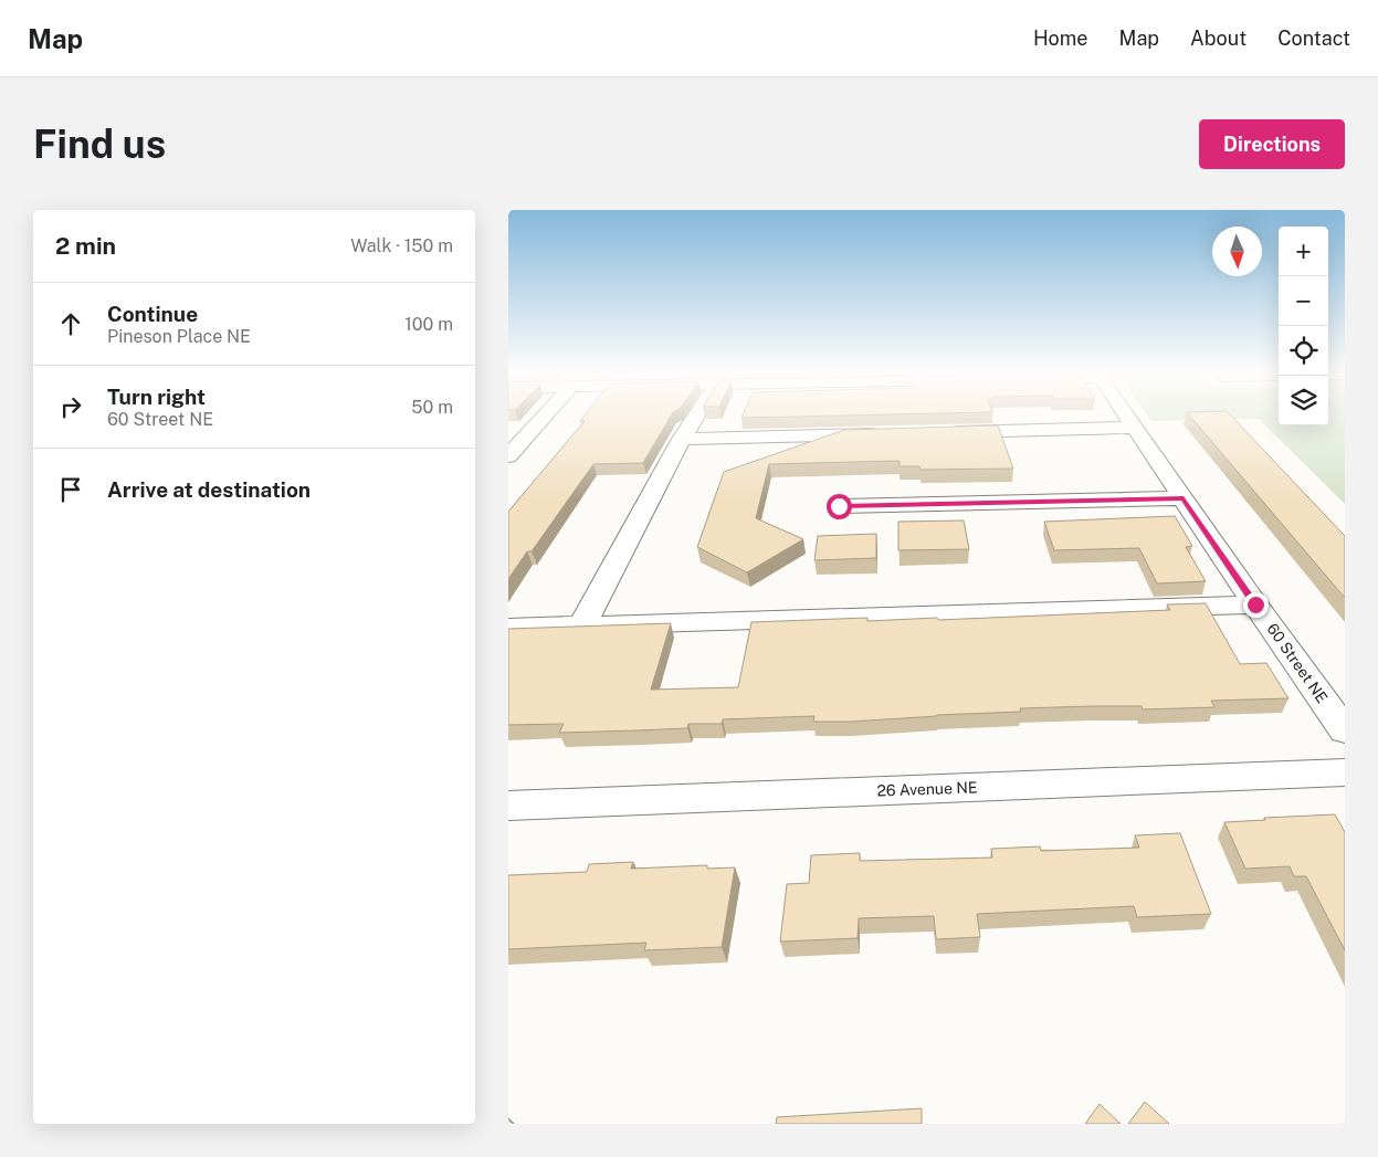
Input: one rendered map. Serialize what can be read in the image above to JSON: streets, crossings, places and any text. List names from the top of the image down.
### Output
{
  "streets": {
    "street": ["60 Street NE", "26 Avenue NE"]
  },
  "north": "bottom",
  "page": {
    "header": "Map",
    "nav": [
      "Home",
      "Map",
      "About",
      "Contact"
    ],
    "buttons": "Directions",
    "title": "Find us",
    "heading": ["2 min", "Walk · 150 m"],
    "map_buttons": ["+", "−"],
    "list": [
      ["Continue", "Pineson Place NE", "100 m"],
      ["Turn right", "60 Street NE", "50 m"],
      "Arrive at destination"
    ]
  }
}
